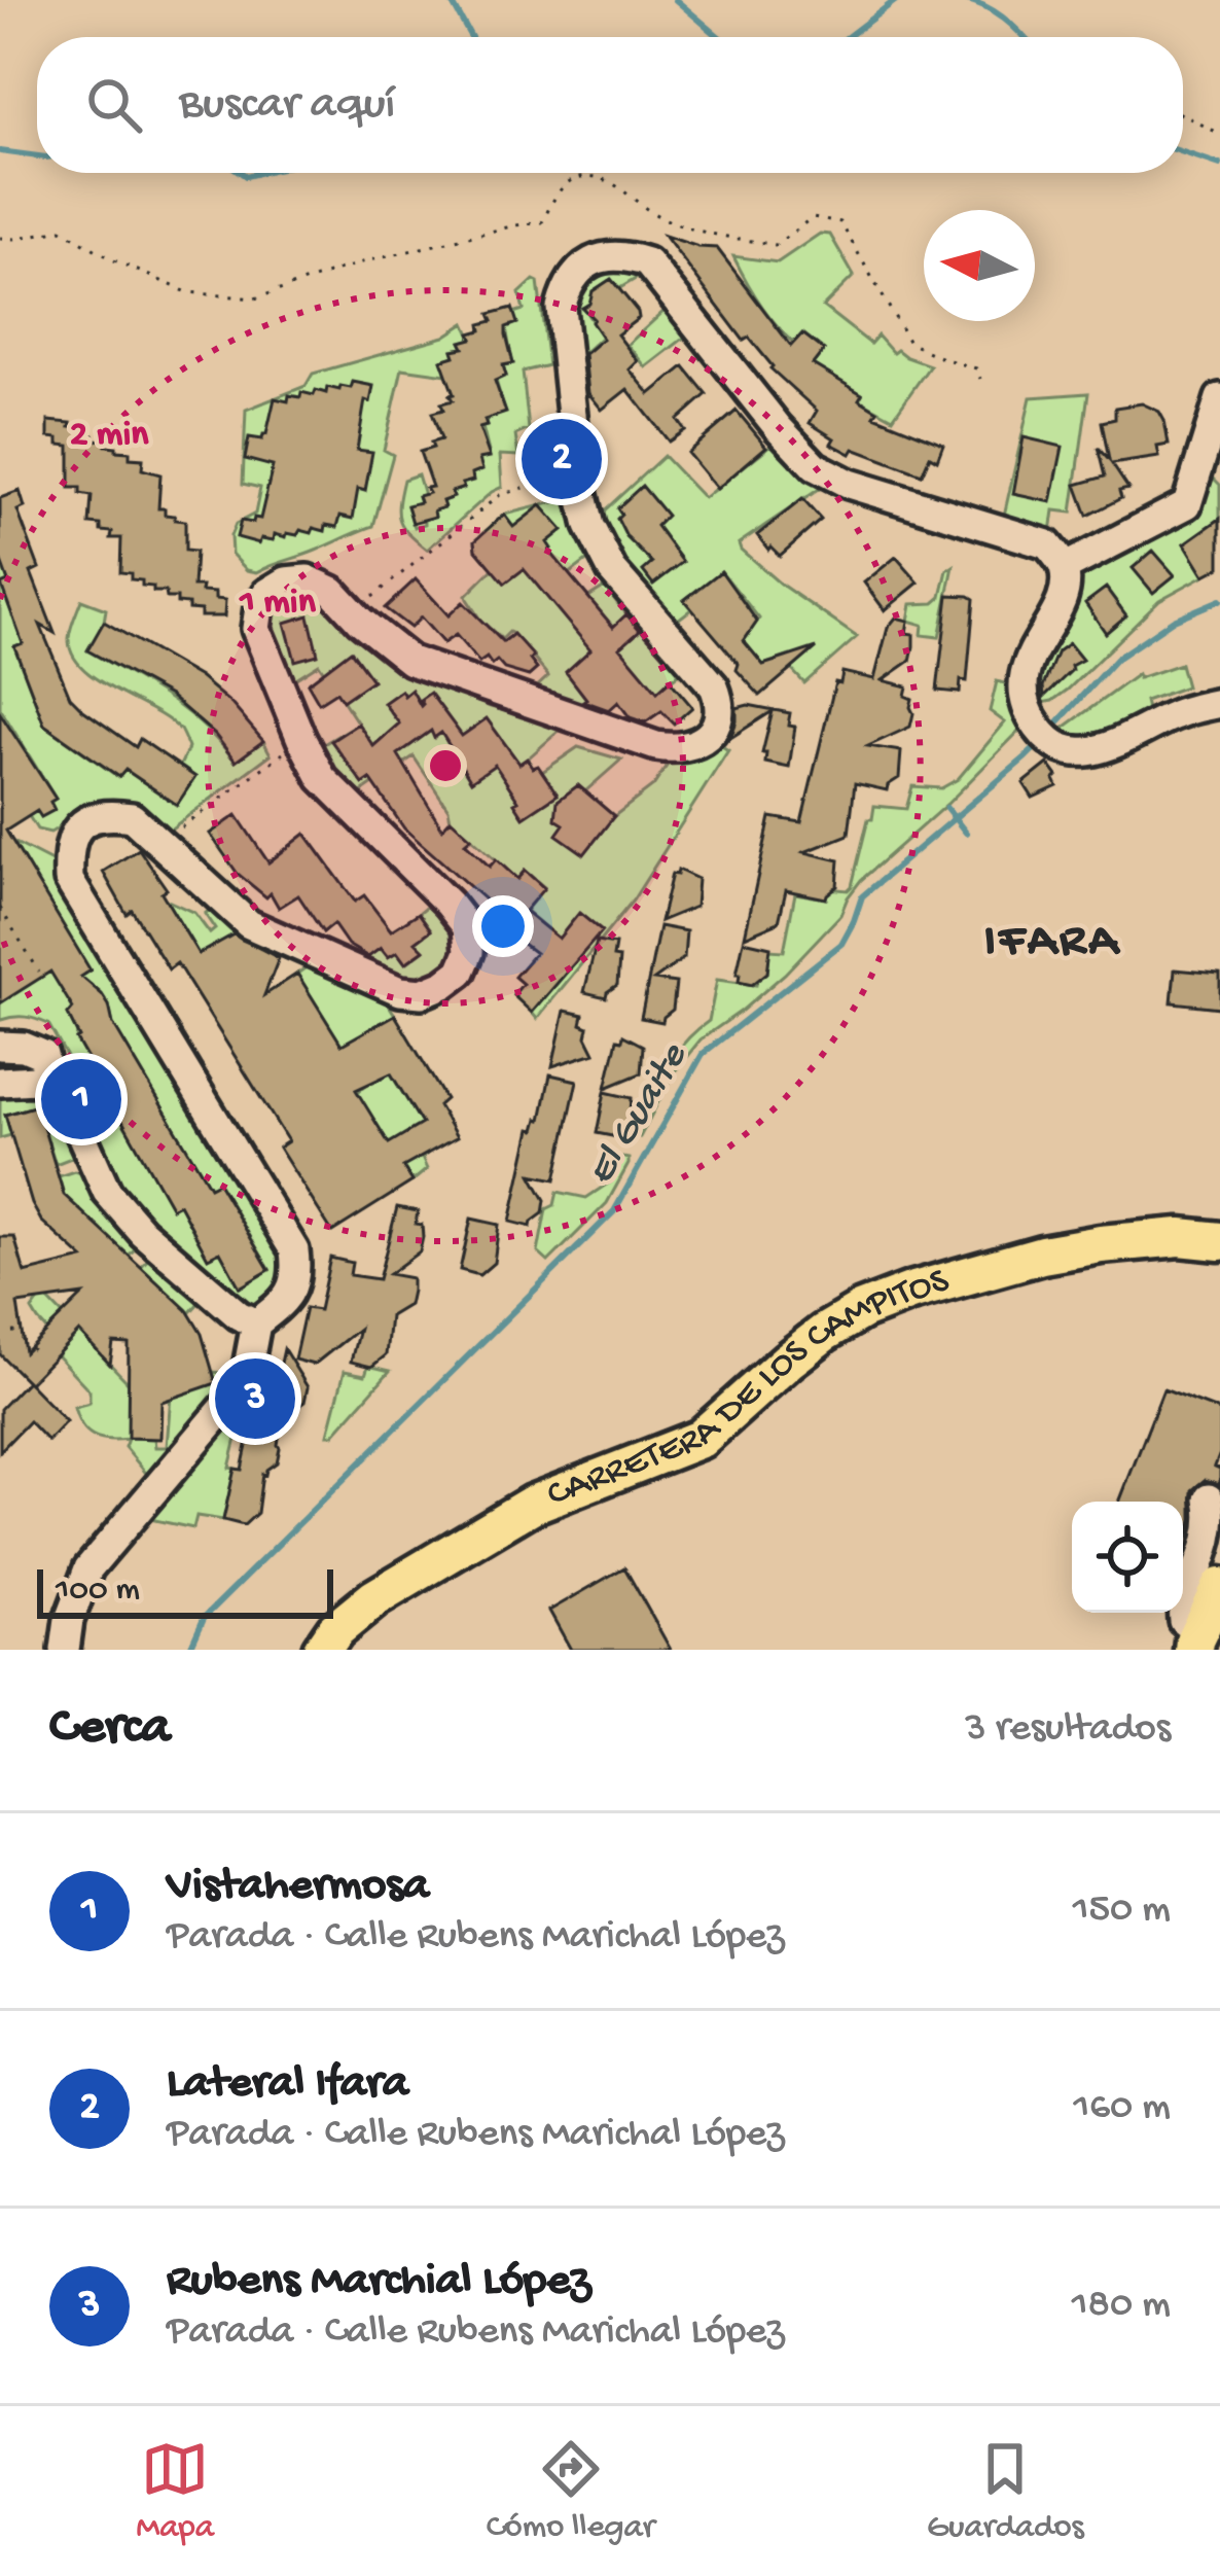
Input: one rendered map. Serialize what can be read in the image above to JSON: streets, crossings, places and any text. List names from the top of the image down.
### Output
{
  "streets": {
    "main road": ["CARRETERA DE LOS CAMPITOS"]
  },
  "districts": ["IFARA"],
  "water": ["El Guaite"],
  "scale_bar": "100 m",
  "north": "left",
  "page": {
    "search": "Buscar aquí",
    "pins": ["2", "1", "3"],
    "scale": "100 m",
    "heading": ["Cerca", "3 resultados"],
    "list": [
      {
        "mark": "1",
        "name": "Vistahermosa",
        "note": "Parada · Calle Rubens Marichal López",
        "value": "150 m"
      },
      {
        "mark": "2",
        "name": "Lateral Ifara",
        "note": "Parada · Calle Rubens Marichal López",
        "value": "160 m"
      },
      {
        "mark": "3",
        "name": "Rubens Marchial López",
        "note": "Parada · Calle Rubens Marichal López",
        "value": "180 m"
      }
    ],
    "nav": ["Mapa", "Cómo llegar", "Guardados"]
  },
  "rings": ["2 min", "1 min"]
}
